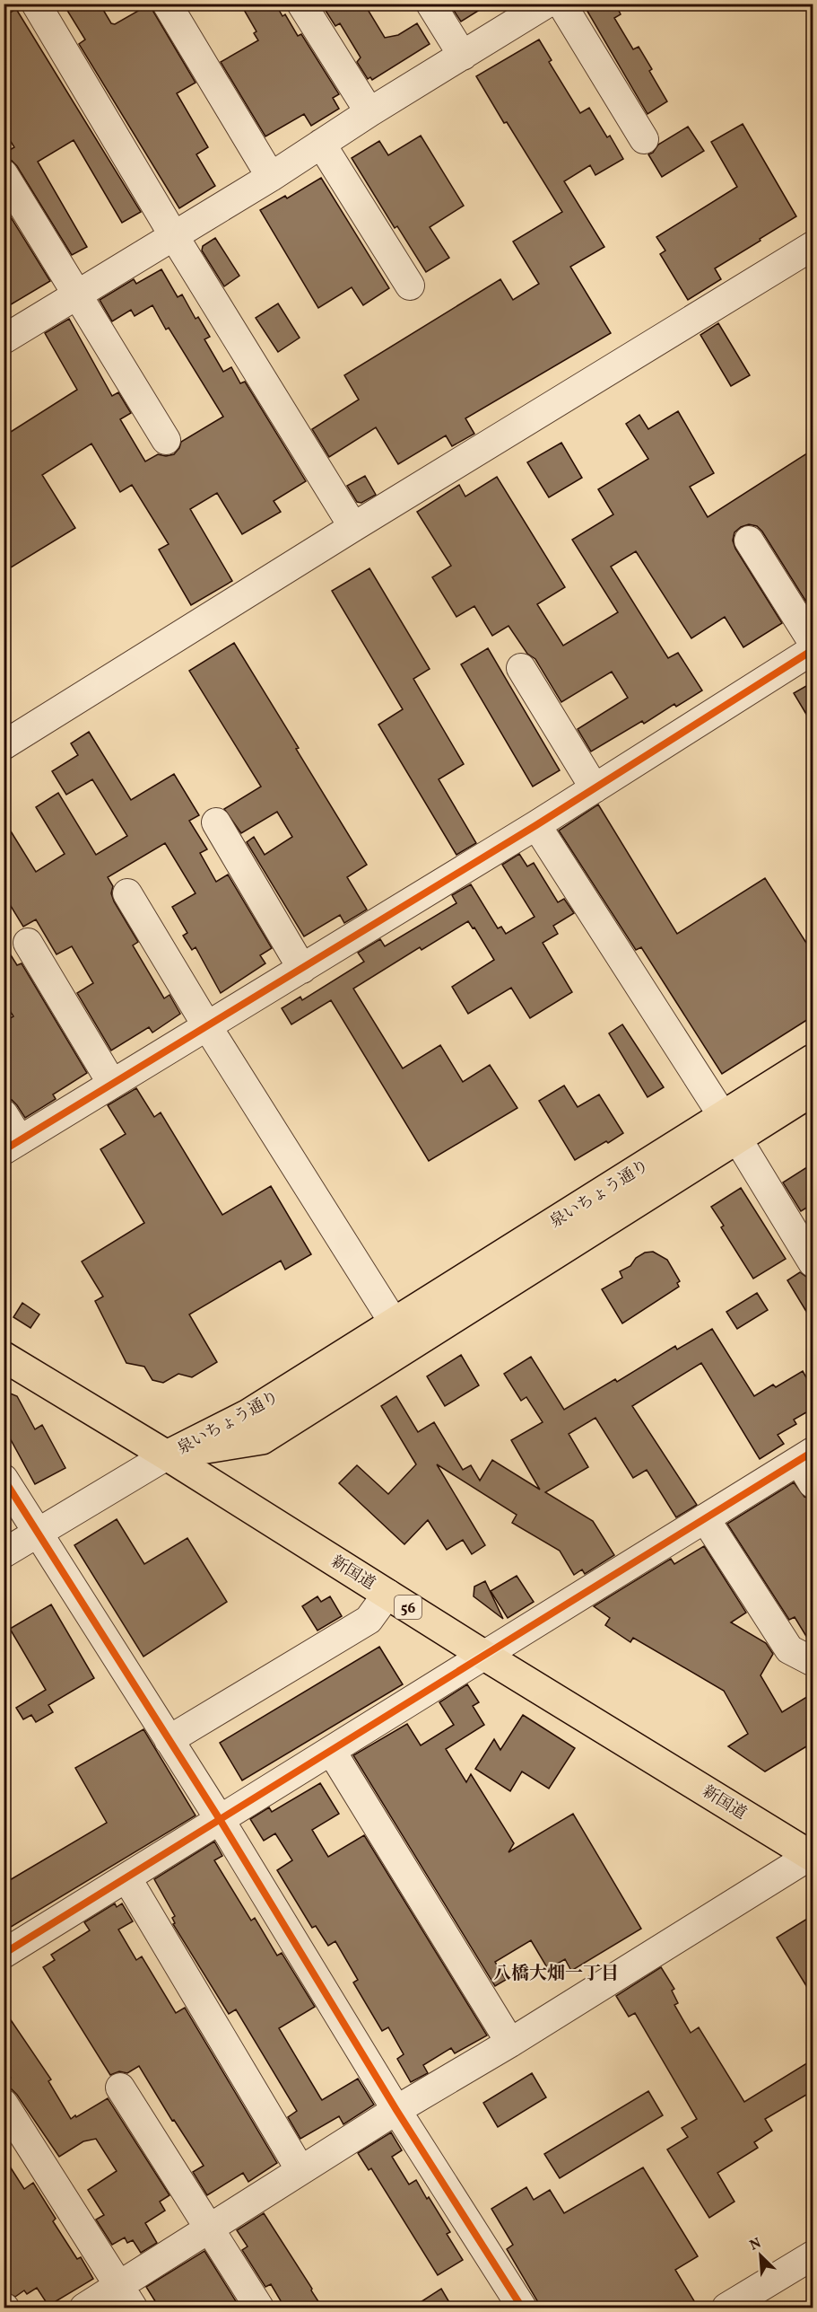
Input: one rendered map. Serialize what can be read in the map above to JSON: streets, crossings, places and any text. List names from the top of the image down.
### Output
{
  "streets": {
    "main road": ["泉いちょう通り", "新国道", "56"]
  },
  "crossings": [
    ["泉いちょう通り", "新国道"]
  ],
  "districts": ["八橋大畑一丁目"],
  "north": "top left"
}
